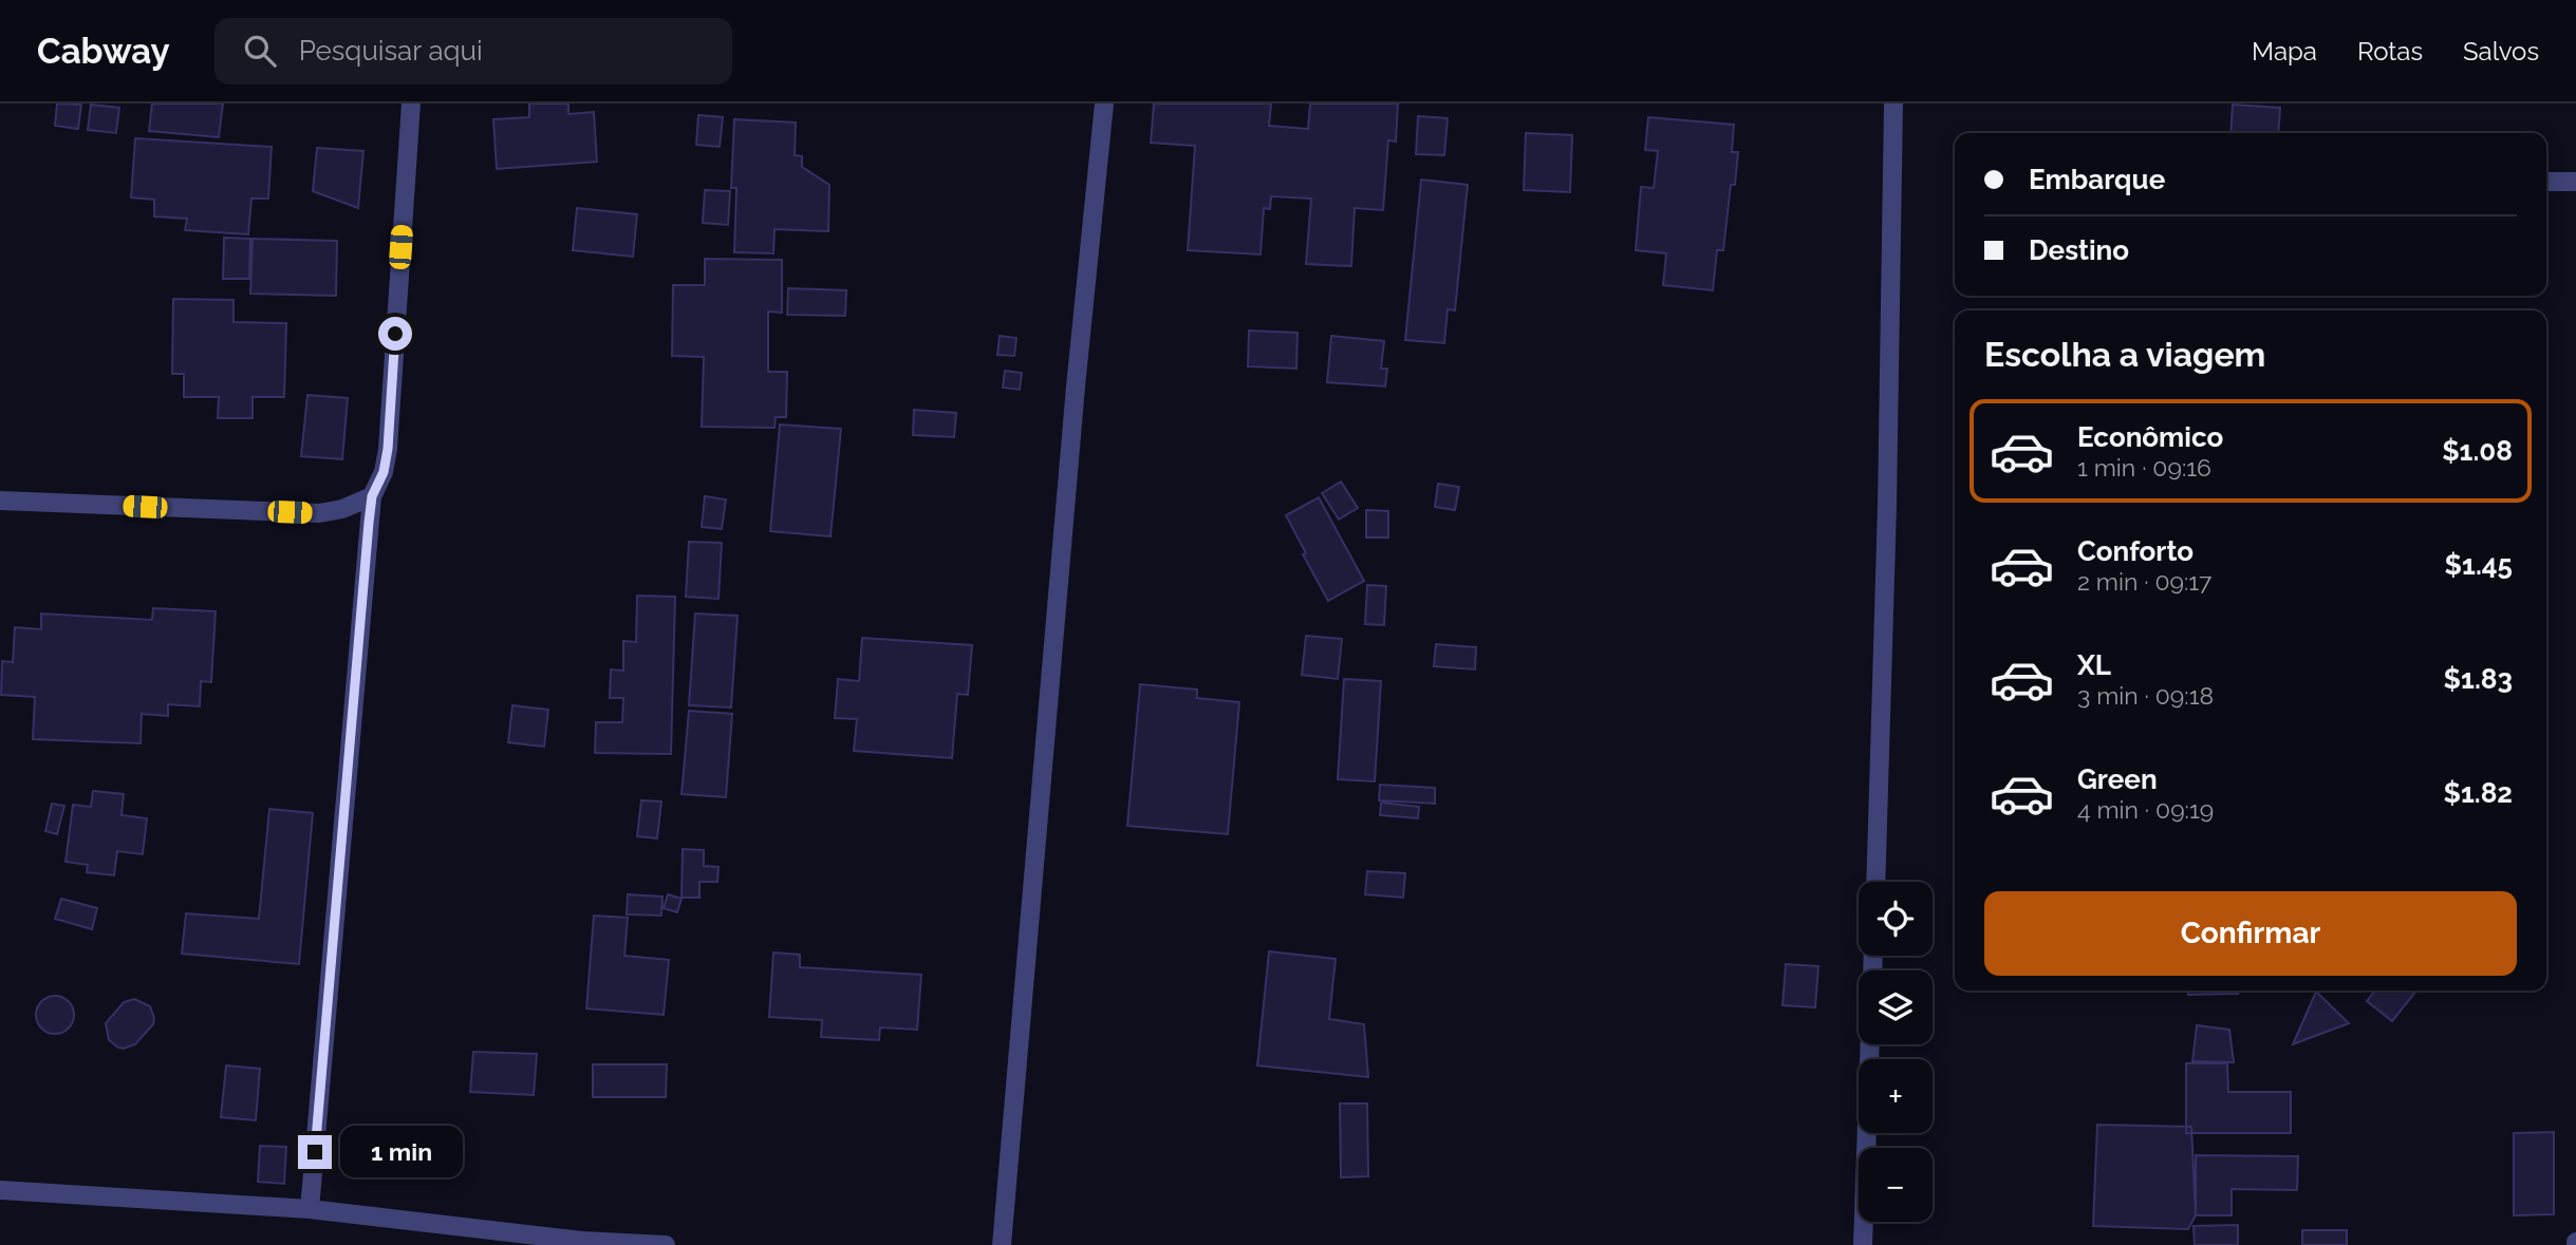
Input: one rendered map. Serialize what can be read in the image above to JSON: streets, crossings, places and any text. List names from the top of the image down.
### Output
{
  "page": {
    "header": "Cabway",
    "search": "Pesquisar aqui",
    "nav": ["Mapa", "Rotas", "Salvos"],
    "banner": ["Embarque", "Destino"],
    "heading": "Escolha a viagem",
    "list": [
      {
        "name": "Econômico",
        "note": "1 min · 09:16",
        "value": "$1.08"
      },
      {
        "name": "Conforto",
        "note": "2 min · 09:17",
        "value": "$1.45"
      },
      {
        "name": "XL",
        "note": "3 min · 09:18",
        "value": "$1.83"
      },
      {
        "name": "Green",
        "note": "4 min · 09:19",
        "value": "$1.82"
      }
    ],
    "buttons": "Confirmar",
    "map_buttons": ["+", "−"],
    "bubble": "1 min"
  }
}
